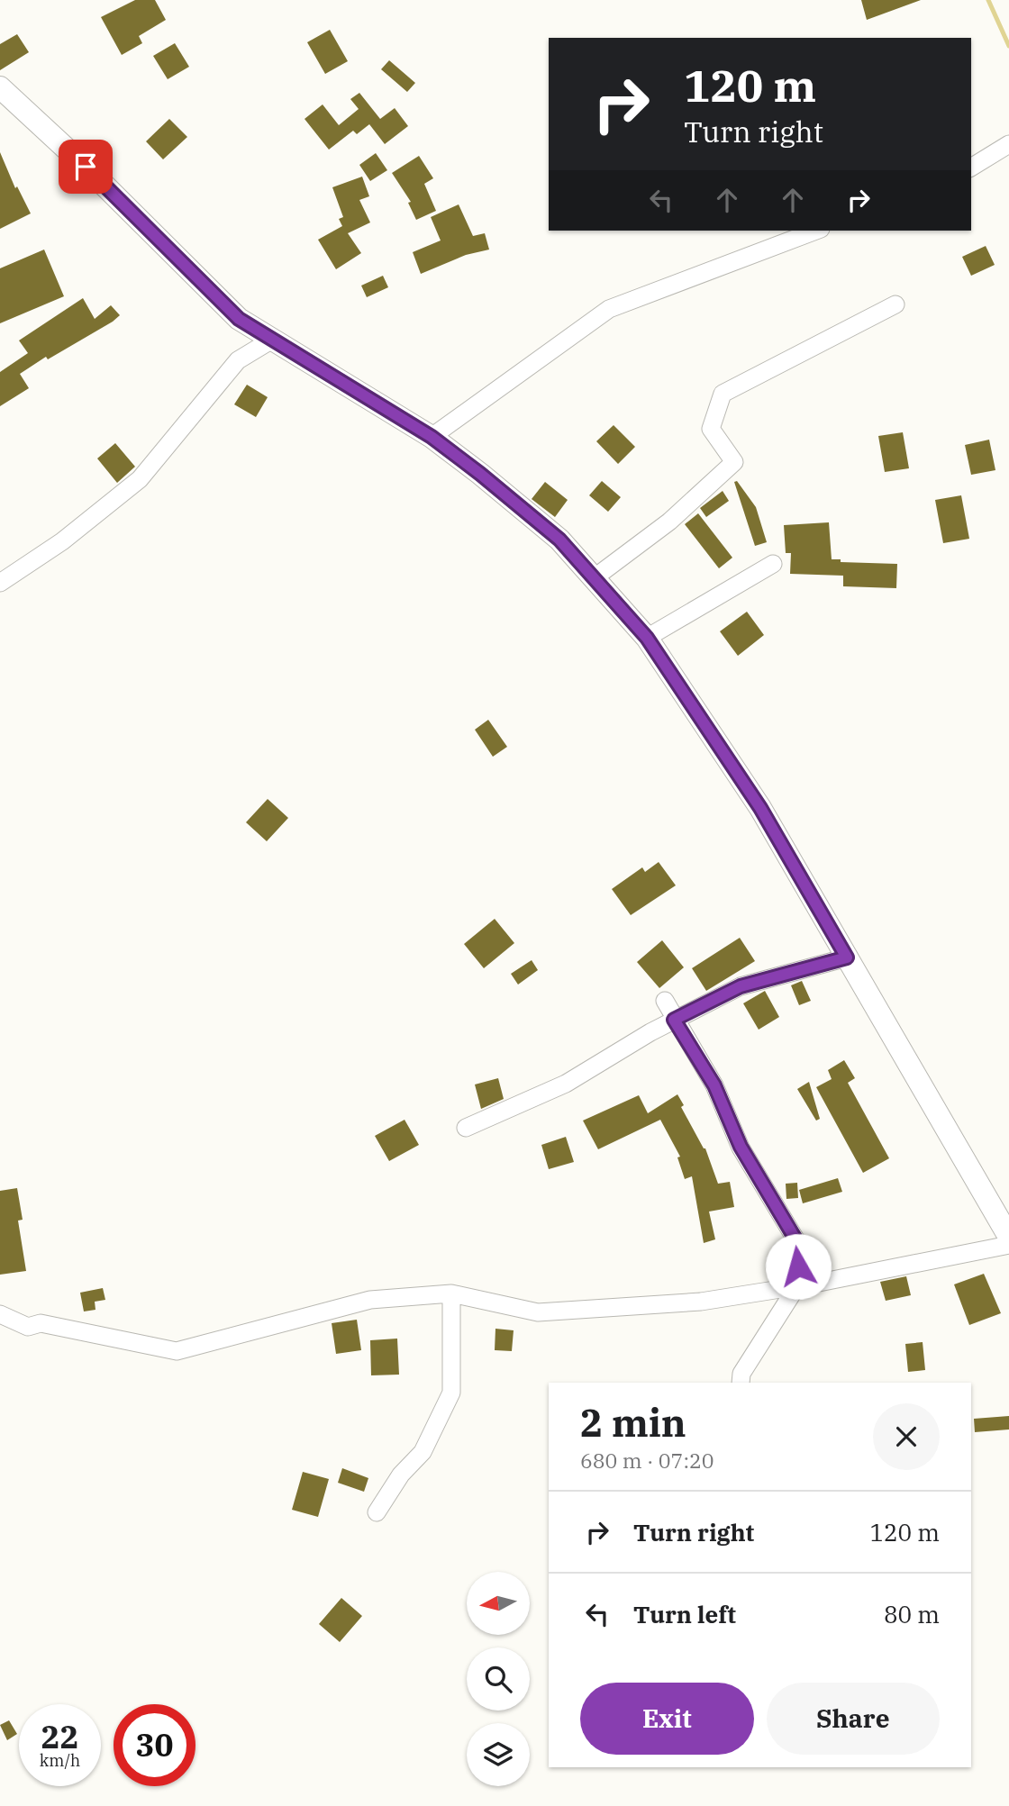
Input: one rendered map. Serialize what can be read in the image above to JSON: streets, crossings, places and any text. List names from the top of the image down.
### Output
{
  "north": "left",
  "page": {
    "turn": ["120 m", "Turn right"],
    "heading": ["2 min", "680 m · 07:20"],
    "list": [
      {
        "name": "Turn right",
        "value": "120 m"
      },
      {
        "name": "Turn left",
        "value": "80 m"
      }
    ],
    "buttons": ["Exit", "Share"],
    "speed": "22 km/h",
    "limit": "30"
  }
}
